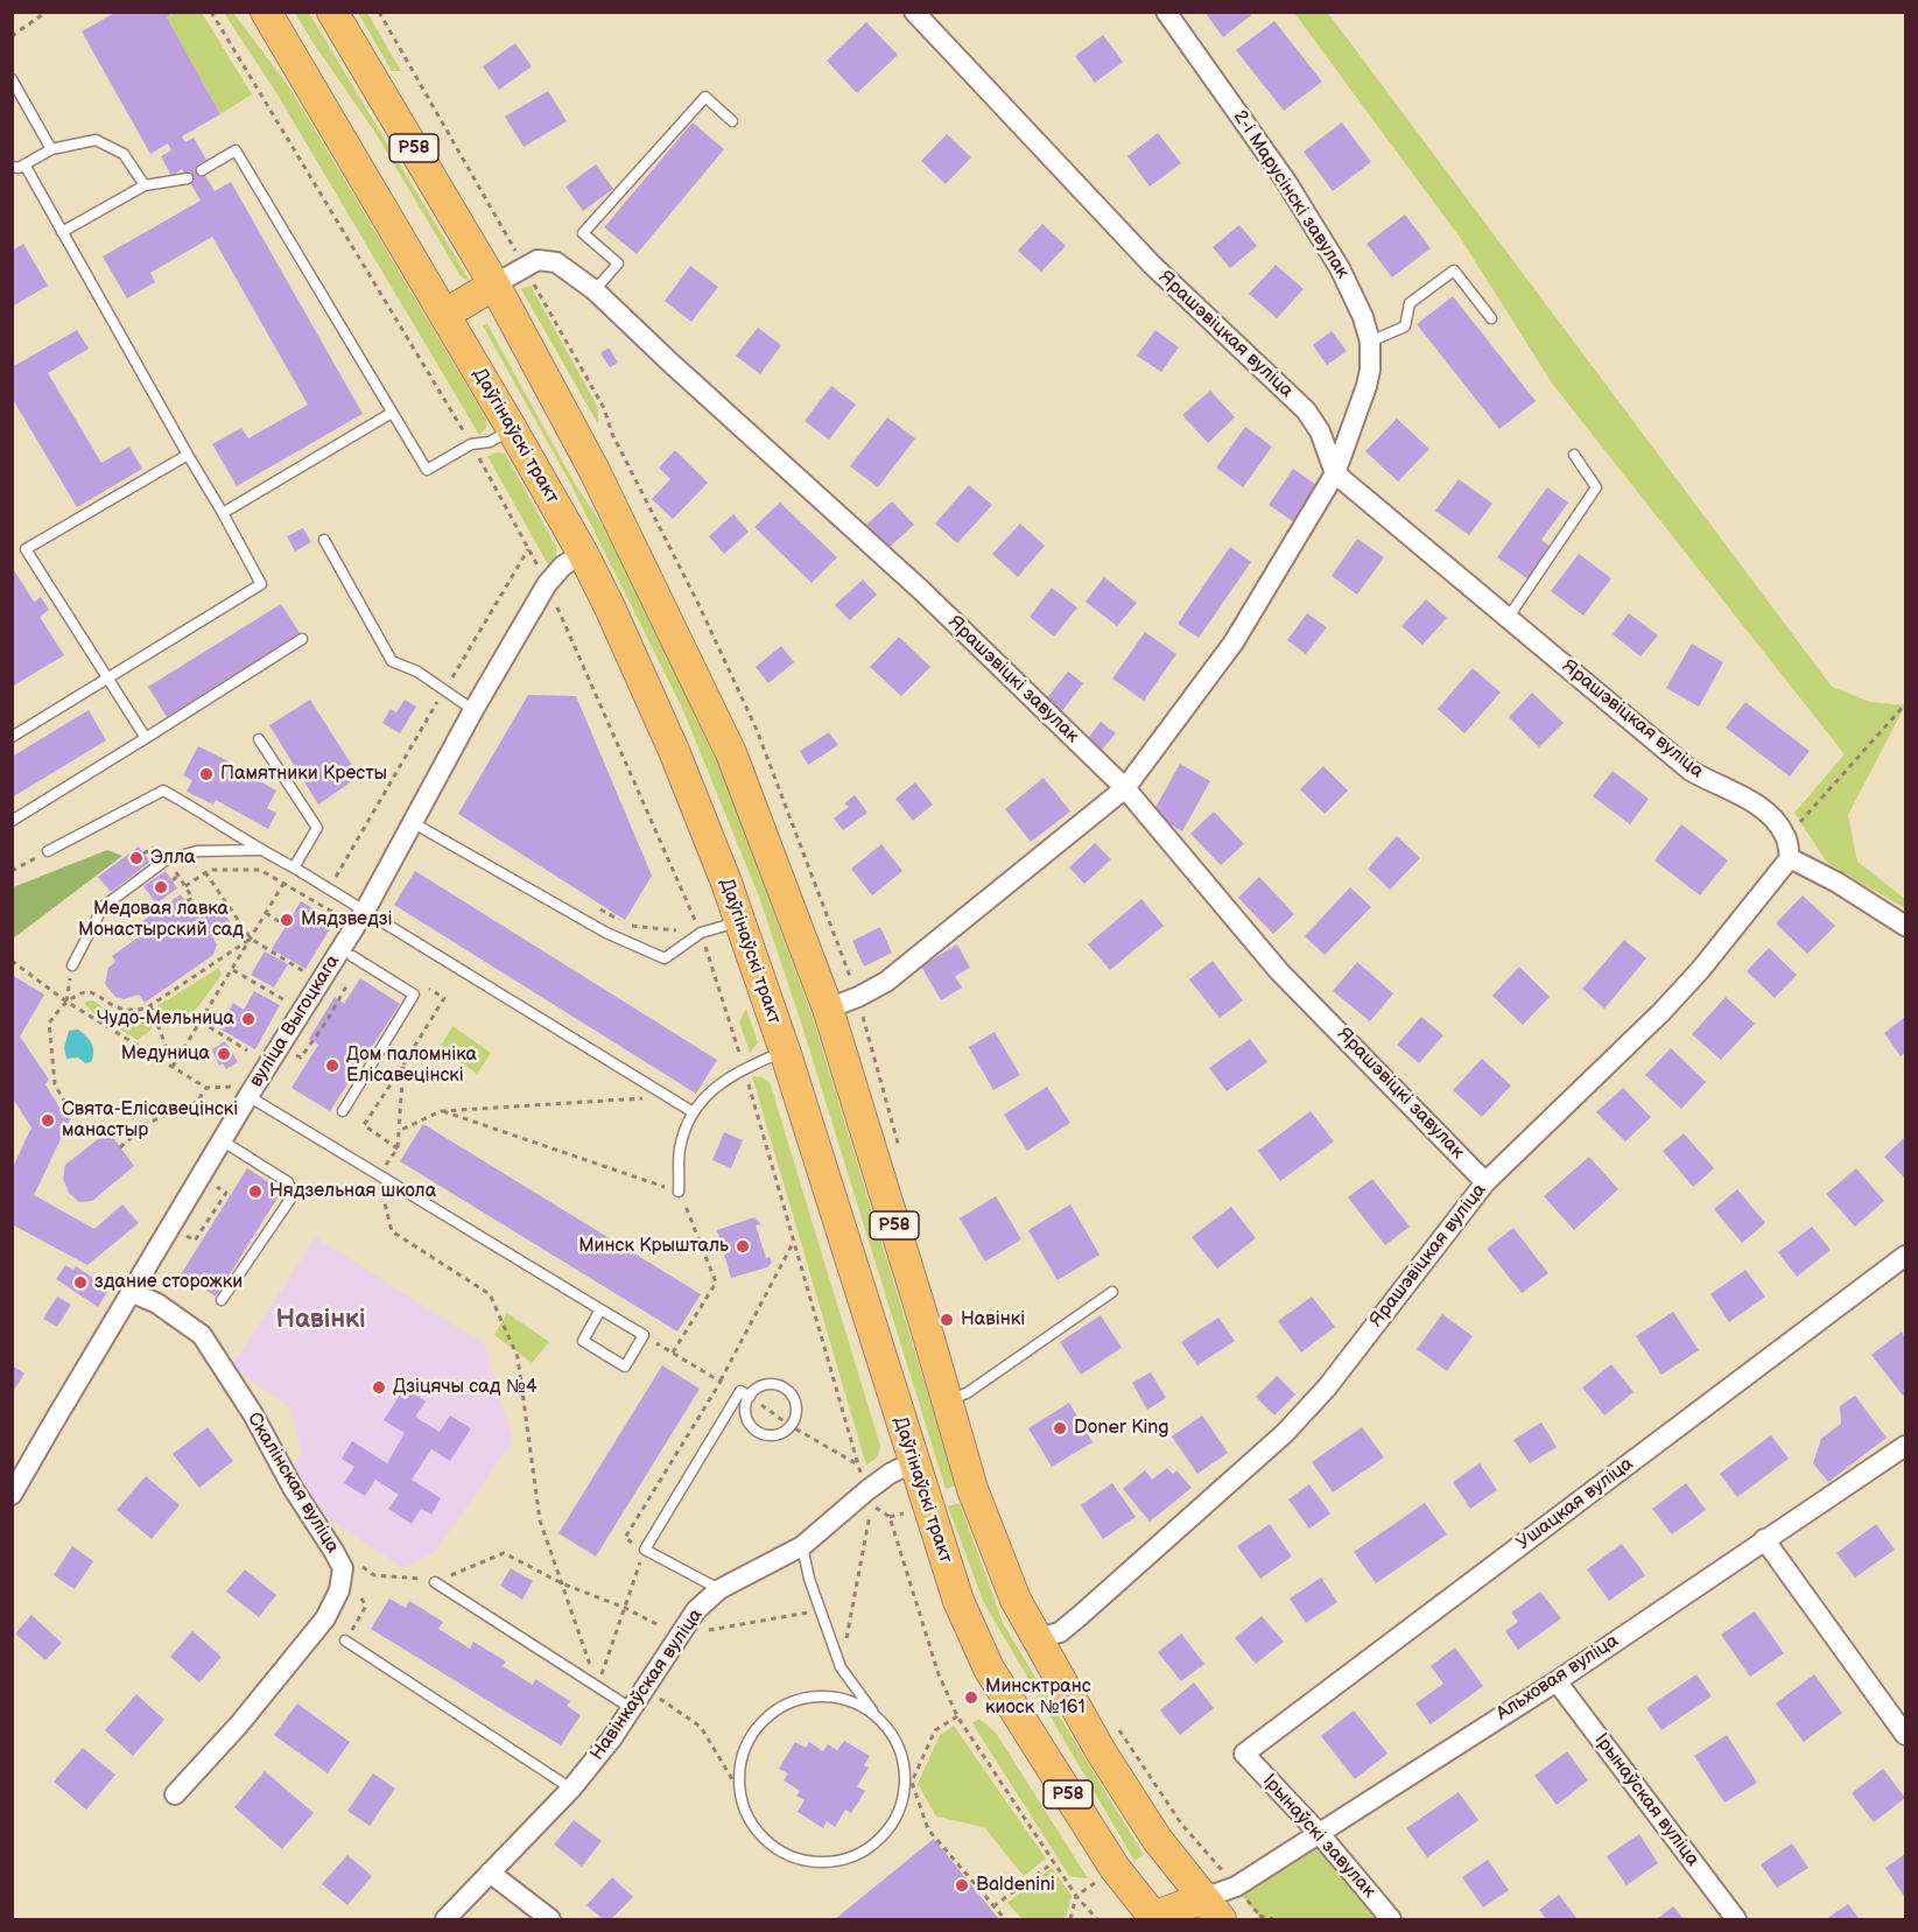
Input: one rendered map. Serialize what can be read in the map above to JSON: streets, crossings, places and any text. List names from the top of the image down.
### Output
{
  "streets": {
    "main road": ["Р58", "Даўгінаўскі тракт"],
    "street": [
      "2-і Марусінскі завулак",
      "Ярашэвіцкая вуліца",
      "Ярашэвіцкі завулак",
      "вуліца Выгоцкага",
      "Скалінская вуліца",
      "Ушацкая вуліца",
      "Альховая вуліца",
      "Навінкаўская вуліца",
      "Ірынаўская вуліца",
      "Ірынаўскі завулак"
    ]
  },
  "crossings": [
    ["Р58", "2-і Марусінскі завулак"],
    ["Р58", "Ярашэвіцкая вуліца"],
    ["Р58", "Ярашэвіцкі завулак"],
    ["Р58", "Альховая вуліца"],
    ["2-і Марусінскі завулак", "Ярашэвіцкая вуліца"],
    ["2-і Марусінскі завулак", "Ярашэвіцкі завулак"],
    ["Ярашэвіцкая вуліца", "Ярашэвіцкі завулак"],
    ["Даўгінаўскі тракт", "вуліца Выгоцкага"],
    ["Даўгінаўскі тракт", "Навінкаўская вуліца"],
    ["вуліца Выгоцкага", "Скалінская вуліца"],
    ["Ушацкая вуліца", "Ірынаўскі завулак"],
    ["Альховая вуліца", "Ірынаўская вуліца"],
    ["Альховая вуліца", "Ірынаўскі завулак"]
  ],
  "districts": ["Навінкі"],
  "places": [
    "Памятники Кресты",
    "Элла",
    "Медовая лавка Монастырский сад",
    "Мядзведзі",
    "Чудо-Мельница",
    "Медуница",
    "Дом паломніка Елісавецінскі",
    "Свята-Елісавецінскі манастыр",
    "Нядзельная школа",
    "Минск Крышталь",
    "здание сторожки",
    "Навінкі",
    "Дзіцячы сад №4",
    "Doner King",
    "Минсктранс киоск №161",
    "Baldenini"
  ]
}
